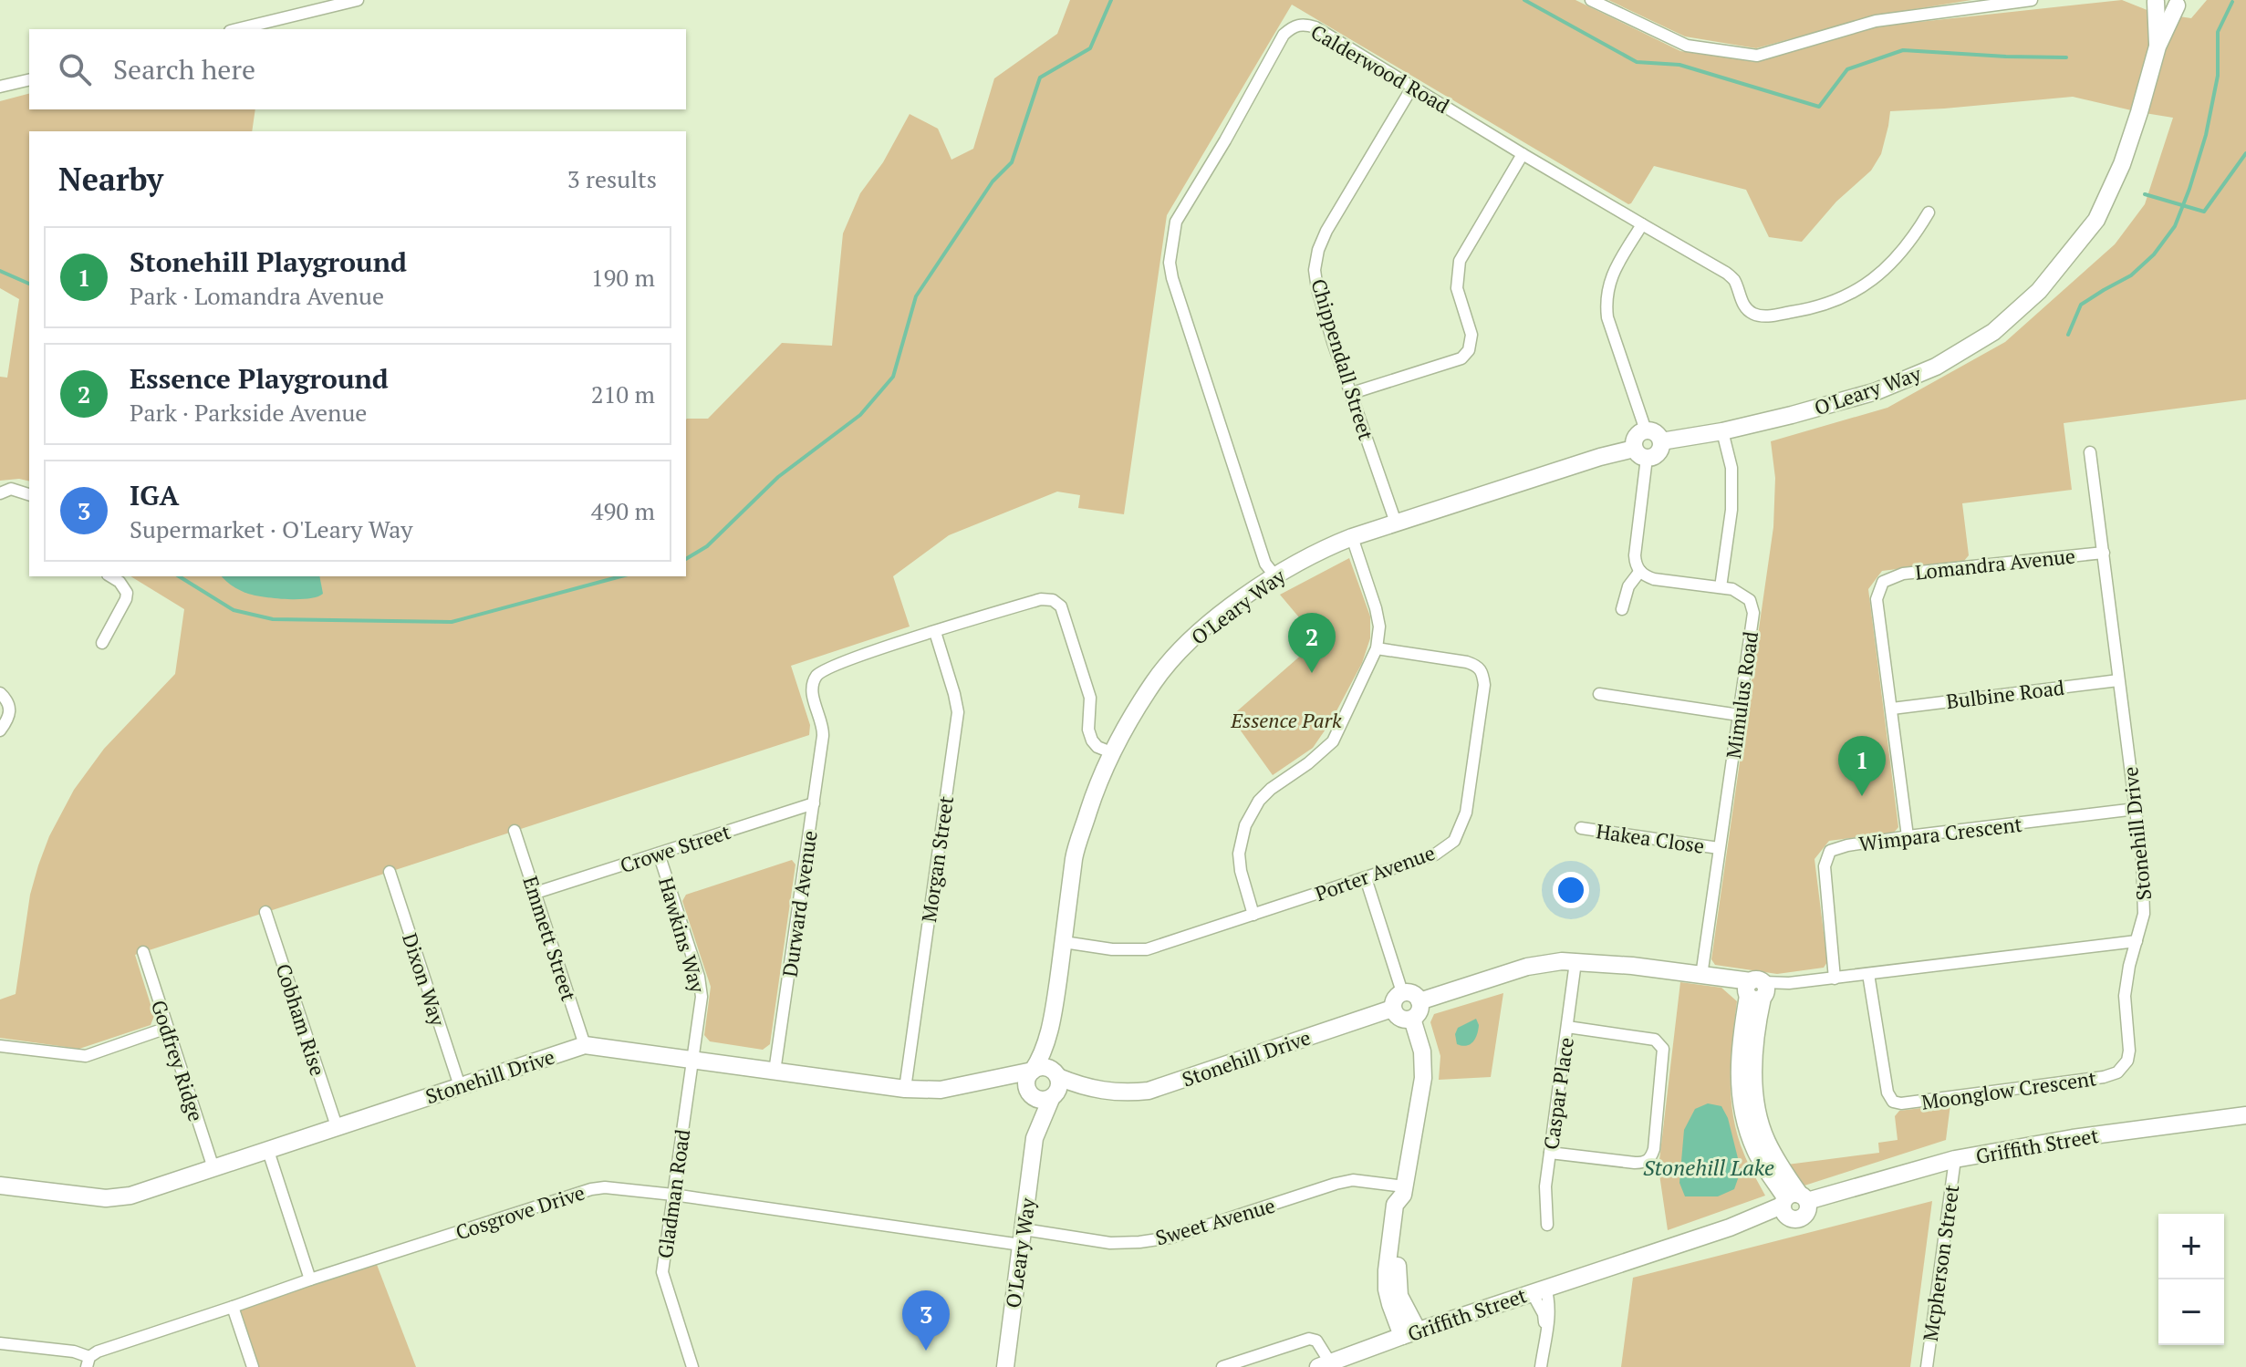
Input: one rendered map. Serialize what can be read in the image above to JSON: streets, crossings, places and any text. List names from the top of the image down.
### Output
{
  "streets": {
    "street": [
      "Calderwood Road",
      "Chippendall Street",
      "O'Leary Way",
      "Lomandra Avenue",
      "Bulbine Road",
      "Mimulus Road",
      "Wimpara Crescent",
      "Stonehill Drive",
      "Hakea Close",
      "Crowe Street",
      "Morgan Street",
      "Porter Avenue",
      "Durward Avenue",
      "Hawkins Way",
      "Emmett Street",
      "Dixon Way",
      "Cobham Rise",
      "Godfrey Ridge",
      "Moonglow Crescent",
      "Caspar Place",
      "Griffith Street",
      "Gladman Road",
      "Cosgrove Drive",
      "Sweet Avenue",
      "Mcpherson Street"
    ]
  },
  "crossings": [
    ["Calderwood Road", "Chippendall Street"],
    ["Calderwood Road", "O'Leary Way"],
    ["Chippendall Street", "O'Leary Way"],
    ["O'Leary Way", "Porter Avenue"],
    ["O'Leary Way", "Cosgrove Drive"],
    ["O'Leary Way", "Sweet Avenue"],
    ["Lomandra Avenue", "Bulbine Road"],
    ["Lomandra Avenue", "Wimpara Crescent"],
    ["Lomandra Avenue", "Stonehill Drive"],
    ["Bulbine Road", "Stonehill Drive"],
    ["Mimulus Road", "Hakea Close"],
    ["Wimpara Crescent", "Stonehill Drive"],
    ["Stonehill Drive", "Morgan Street"],
    ["Stonehill Drive", "Durward Avenue"],
    ["Stonehill Drive", "Hawkins Way"],
    ["Stonehill Drive", "Emmett Street"],
    ["Stonehill Drive", "Dixon Way"],
    ["Stonehill Drive", "Cobham Rise"],
    ["Stonehill Drive", "Godfrey Ridge"],
    ["Stonehill Drive", "Moonglow Crescent"],
    ["Stonehill Drive", "Gladman Road"],
    ["Crowe Street", "Durward Avenue"],
    ["Crowe Street", "Hawkins Way"],
    ["Crowe Street", "Emmett Street"],
    ["Morgan Street", "Durward Avenue"],
    ["Hawkins Way", "Gladman Road"],
    ["Griffith Street", "Mcpherson Street"],
    ["Gladman Road", "Cosgrove Drive"],
    ["Cosgrove Drive", "Sweet Avenue"]
  ],
  "water": ["Stonehill Lake"],
  "parks": ["Essence Park"],
  "page": {
    "search": "Search here",
    "heading": ["Nearby", "3 results"],
    "list": [
      {
        "mark": "1",
        "name": "Stonehill Playground",
        "note": "Park · Lomandra Avenue",
        "value": "190 m"
      },
      {
        "mark": "2",
        "name": "Essence Playground",
        "note": "Park · Parkside Avenue",
        "value": "210 m"
      },
      {
        "mark": "3",
        "name": "IGA",
        "note": "Supermarket · O'Leary Way",
        "value": "490 m"
      }
    ],
    "pins": ["2", "1", "3"],
    "map_buttons": ["+", "−"]
  }
}
